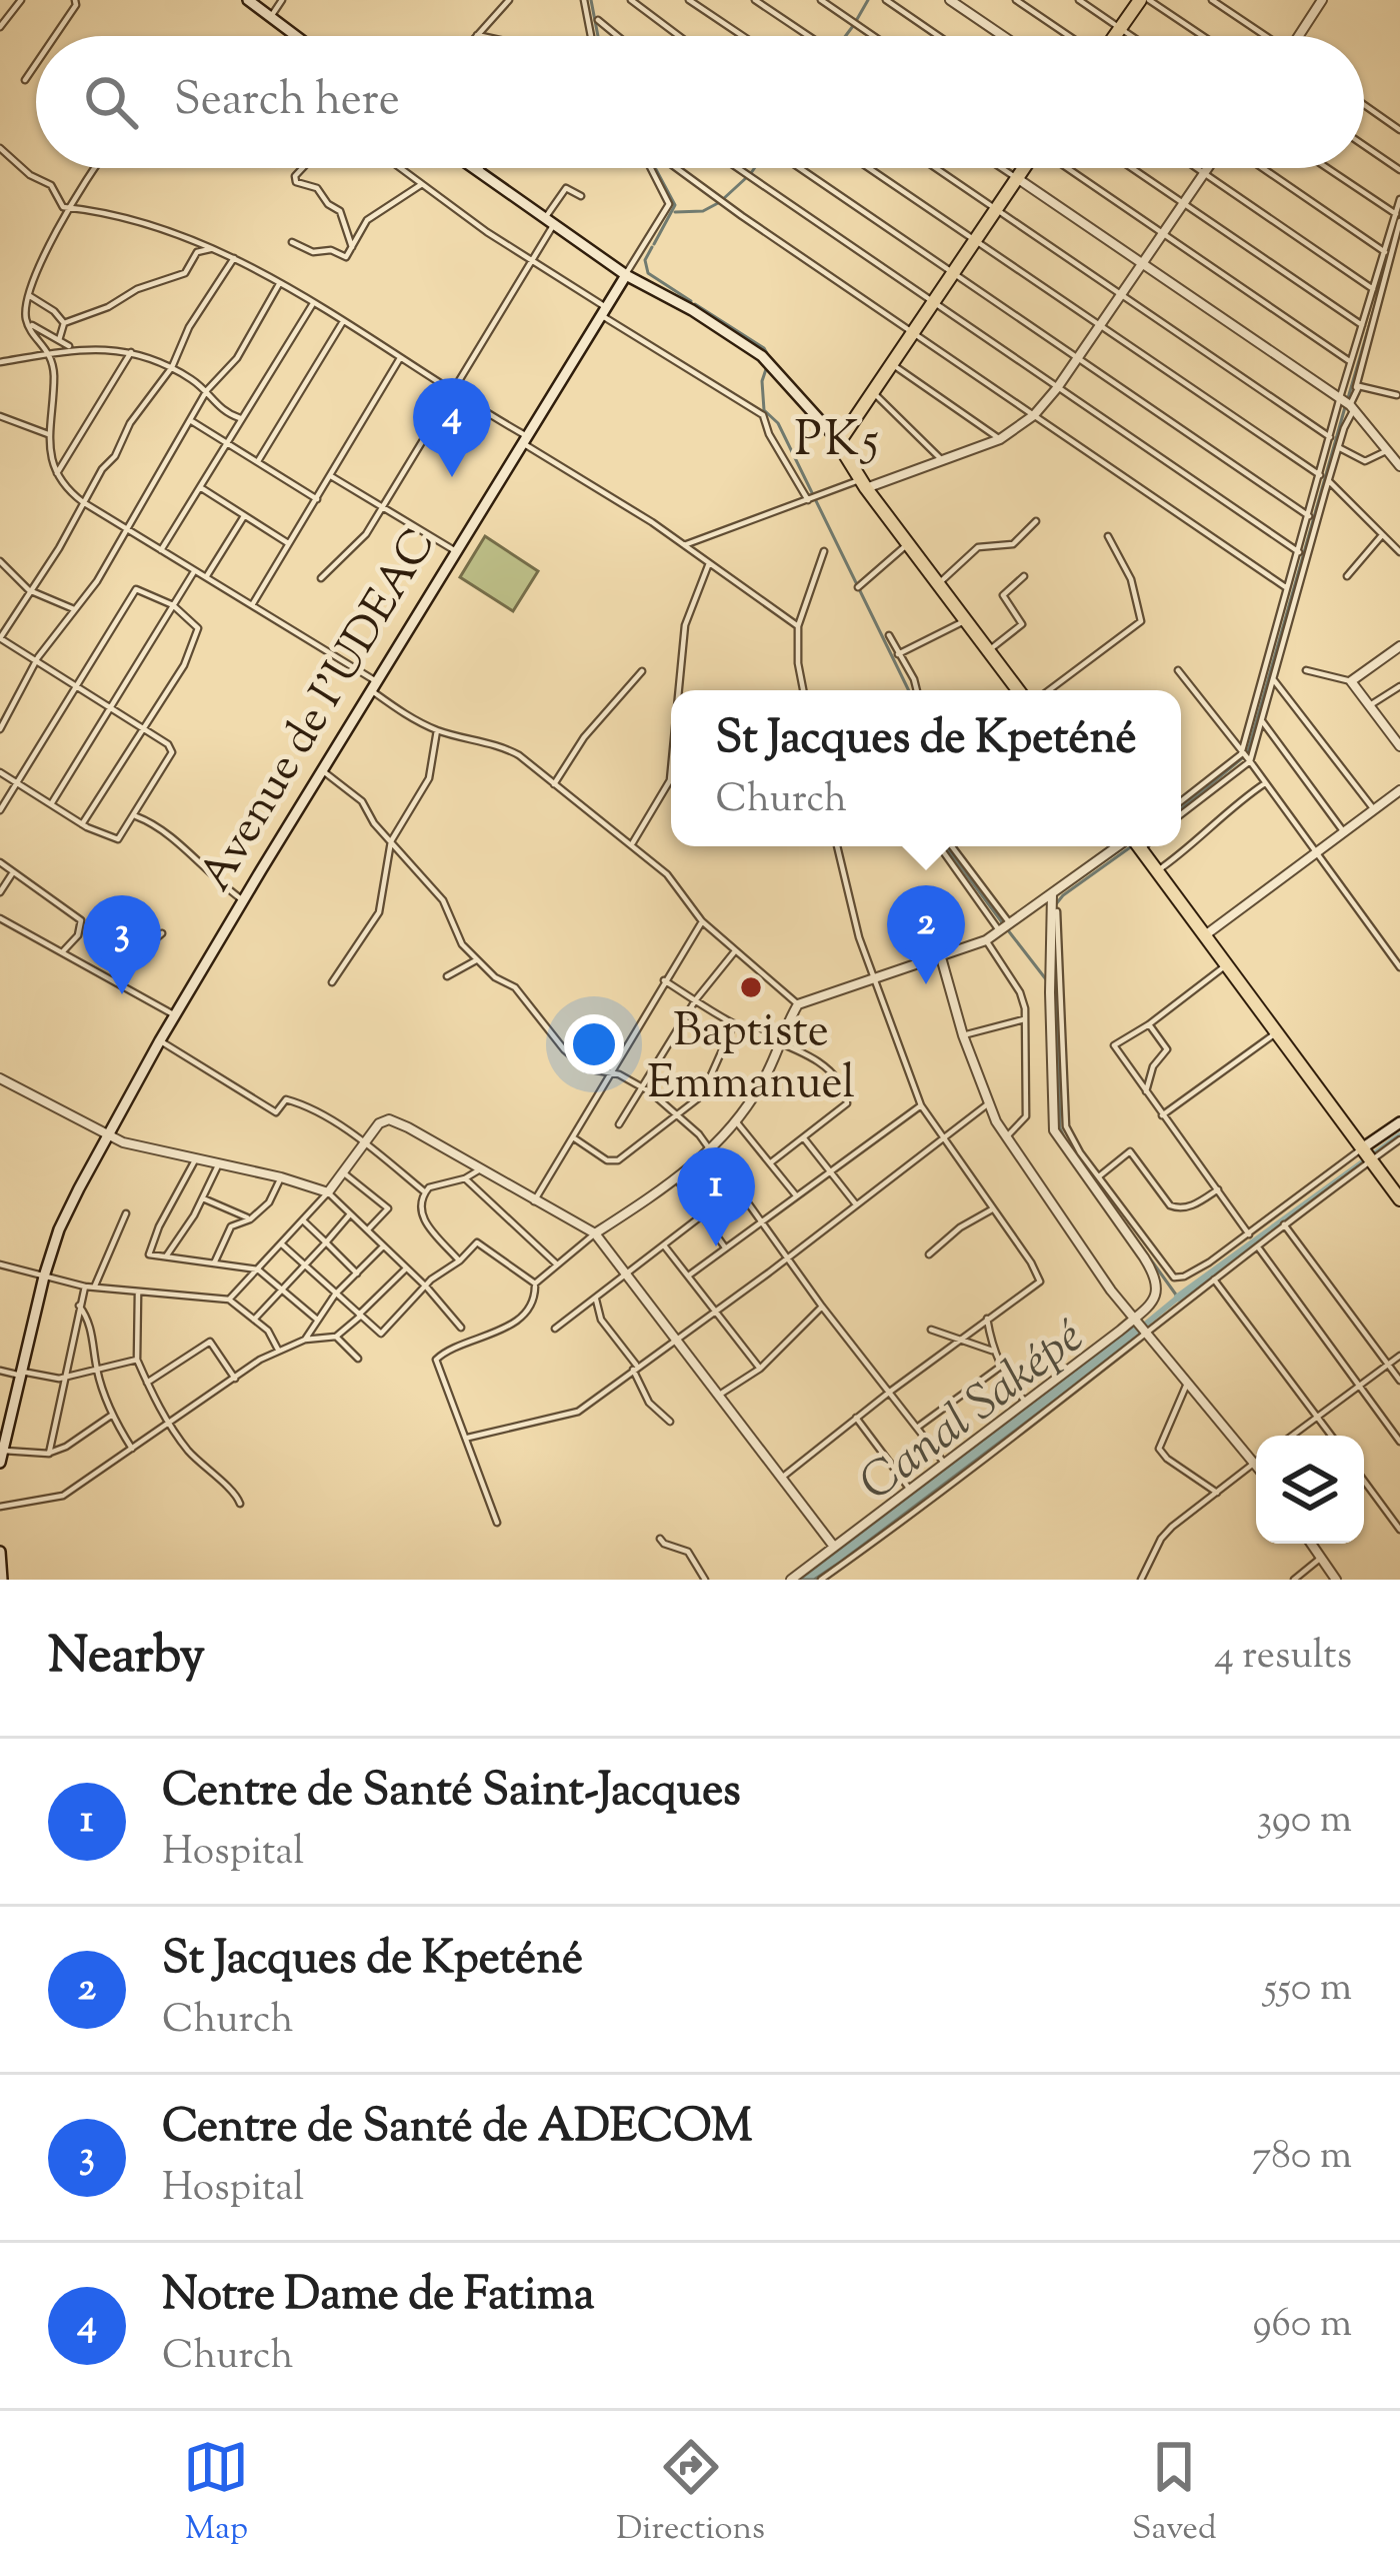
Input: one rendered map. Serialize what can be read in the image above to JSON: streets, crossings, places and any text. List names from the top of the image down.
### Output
{
  "streets": {
    "main road": ["Avenue de I'UDEAC"]
  },
  "districts": ["PK5"],
  "water": ["Canal Saképé"],
  "places": ["Baptiste Emmanuel"],
  "page": {
    "search": "Search here",
    "pins": [
      "4",
      "2",
      "3",
      "1"
    ],
    "popup": ["St Jacques de Kpeténé", "Church"],
    "heading": ["Nearby", "4 results"],
    "list": [
      {
        "mark": "1",
        "name": "Centre de Santé Saint-Jacques",
        "note": "Hospital",
        "value": "390 m"
      },
      {
        "mark": "2",
        "name": "St Jacques de Kpeténé",
        "note": "Church",
        "value": "550 m"
      },
      {
        "mark": "3",
        "name": "Centre de Santé de ADECOM",
        "note": "Hospital",
        "value": "780 m"
      },
      {
        "mark": "4",
        "name": "Notre Dame de Fatima",
        "note": "Church",
        "value": "960 m"
      }
    ],
    "nav": ["Map", "Directions", "Saved"]
  }
}
